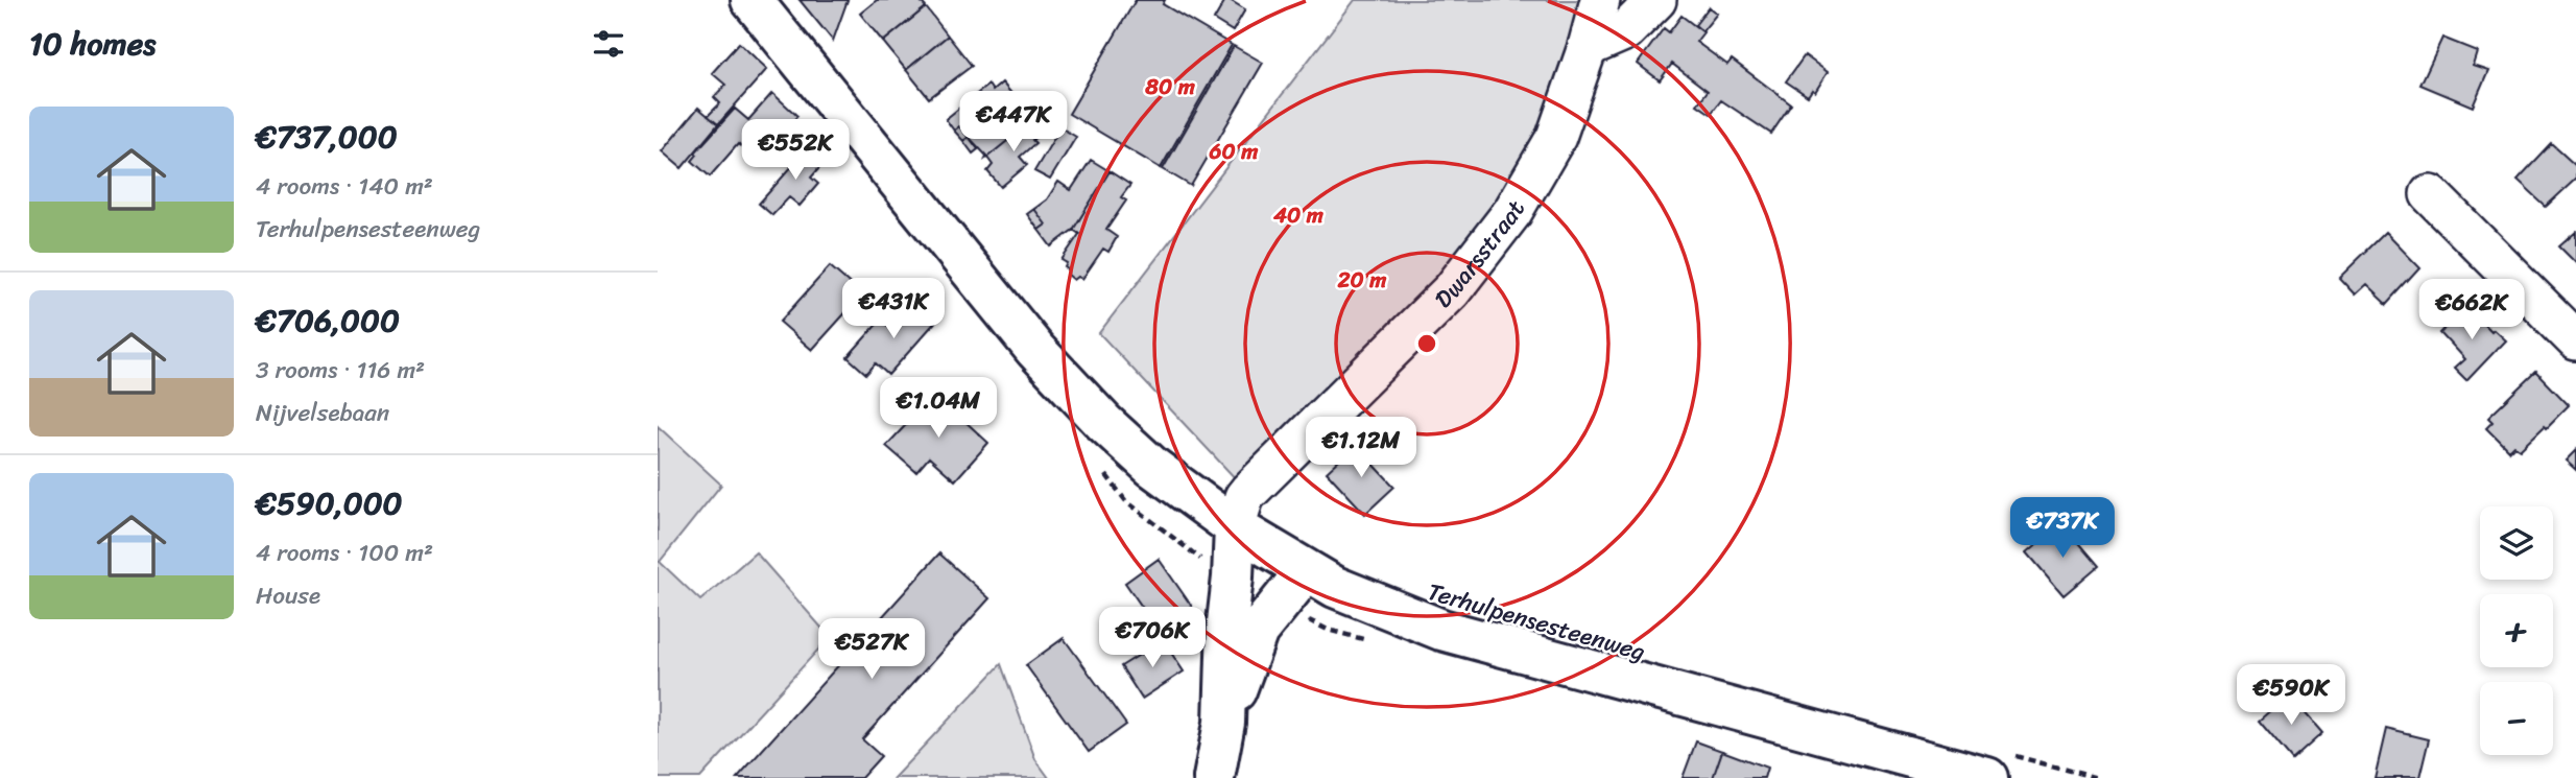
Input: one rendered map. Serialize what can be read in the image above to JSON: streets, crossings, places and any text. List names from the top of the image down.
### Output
{
  "streets": {
    "main road": ["Terhulpensesteenweg"],
    "street": ["Dwarsstraat"]
  },
  "crossings": [
    ["Dwarsstraat", "Terhulpensesteenweg"]
  ],
  "page": {
    "heading": "10 homes",
    "list": [
      {
        "name": "€737,000",
        "note": "4 rooms · 140 m² · Terhulpensesteenweg"
      },
      {
        "name": "€706,000",
        "note": "3 rooms · 116 m² · Nijvelsebaan"
      },
      {
        "name": "€590,000",
        "note": "4 rooms · 100 m² · House"
      }
    ],
    "price": [
      "€447K",
      "€552K",
      "€431K",
      "€662K",
      "€1.04M",
      "€1.12M",
      "€737K",
      "€706K",
      "€527K",
      "€590K"
    ],
    "map_buttons": ["+", "−"]
  },
  "rings": [
    "80 m",
    "60 m",
    "40 m",
    "20 m"
  ]
}
